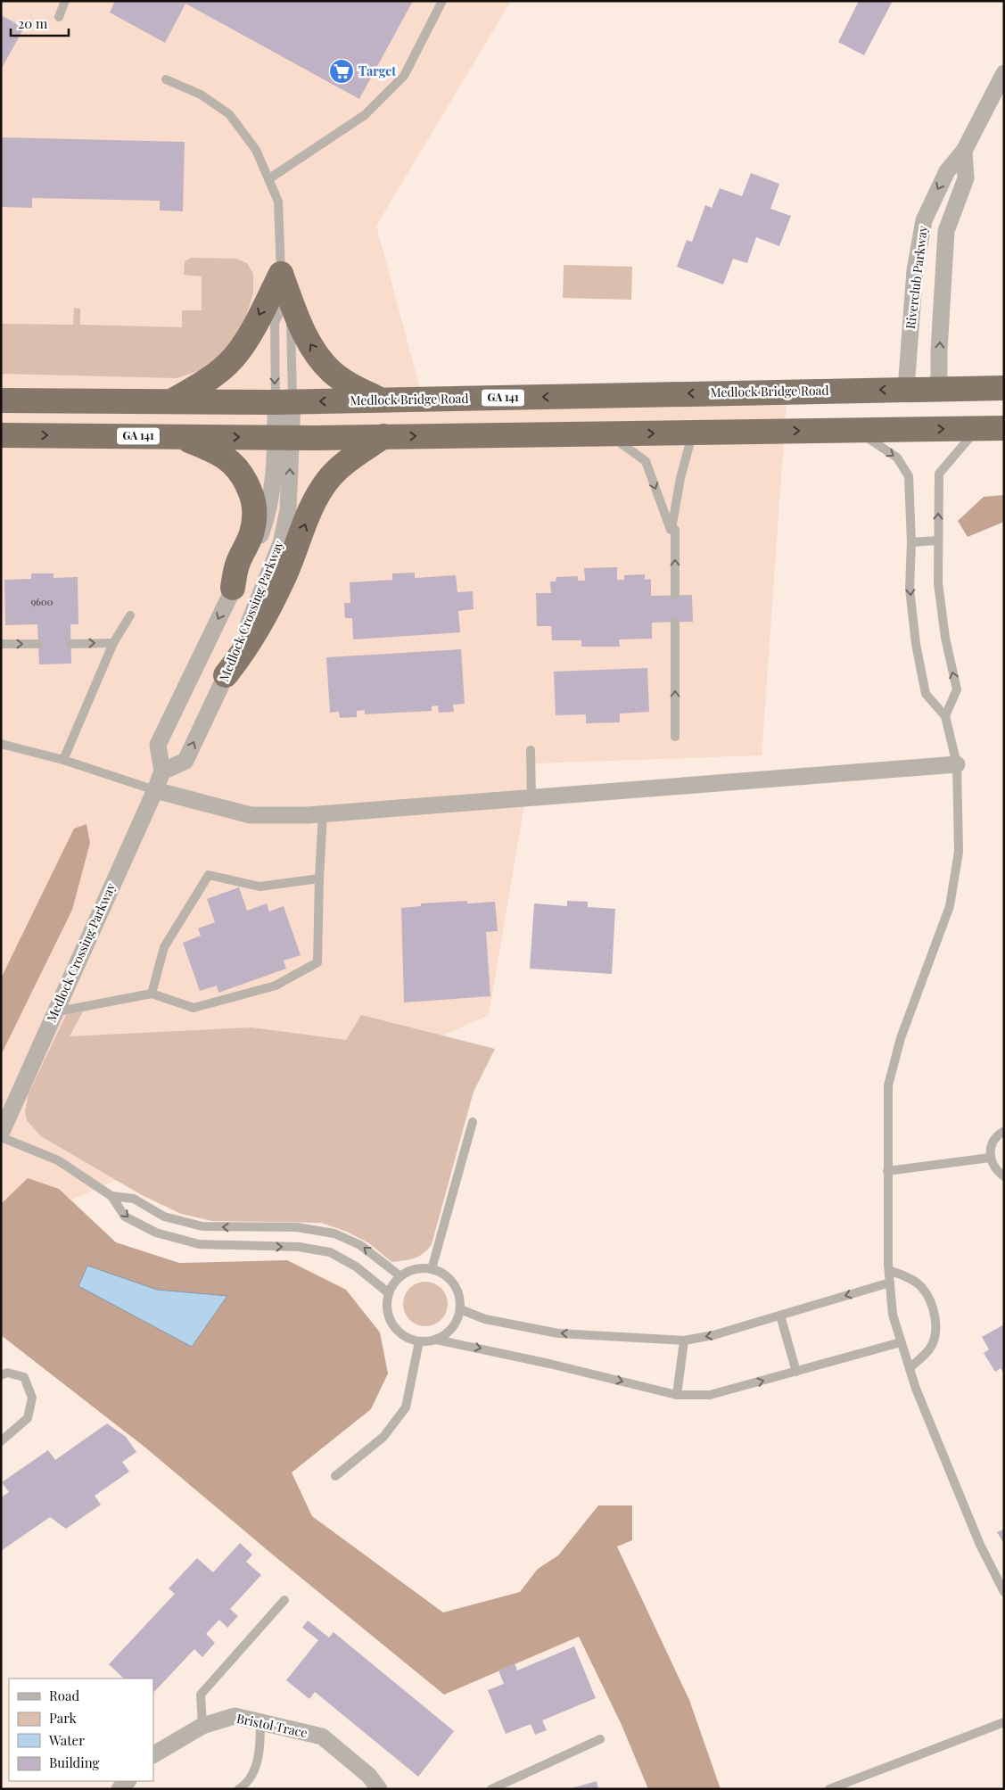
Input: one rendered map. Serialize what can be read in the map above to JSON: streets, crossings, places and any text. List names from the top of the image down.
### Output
{
  "streets": {
    "highway": ["Medlock Bridge Road", "GA 141"],
    "street": ["Riverclub Parkway", "Medlock Crossing Parkway", "Bristol Trace"]
  },
  "crossings": [
    ["Riverclub Parkway", "Medlock Bridge Road"],
    ["Medlock Bridge Road", "Medlock Crossing Parkway"],
    ["GA 141", "Medlock Crossing Parkway"]
  ],
  "places": {
    "supermarket": ["Target"]
  },
  "house_numbers": ["9600"],
  "legend": [
    "Road",
    "Park",
    "Water",
    "Building"
  ],
  "scale_bar": "20 m"
}
